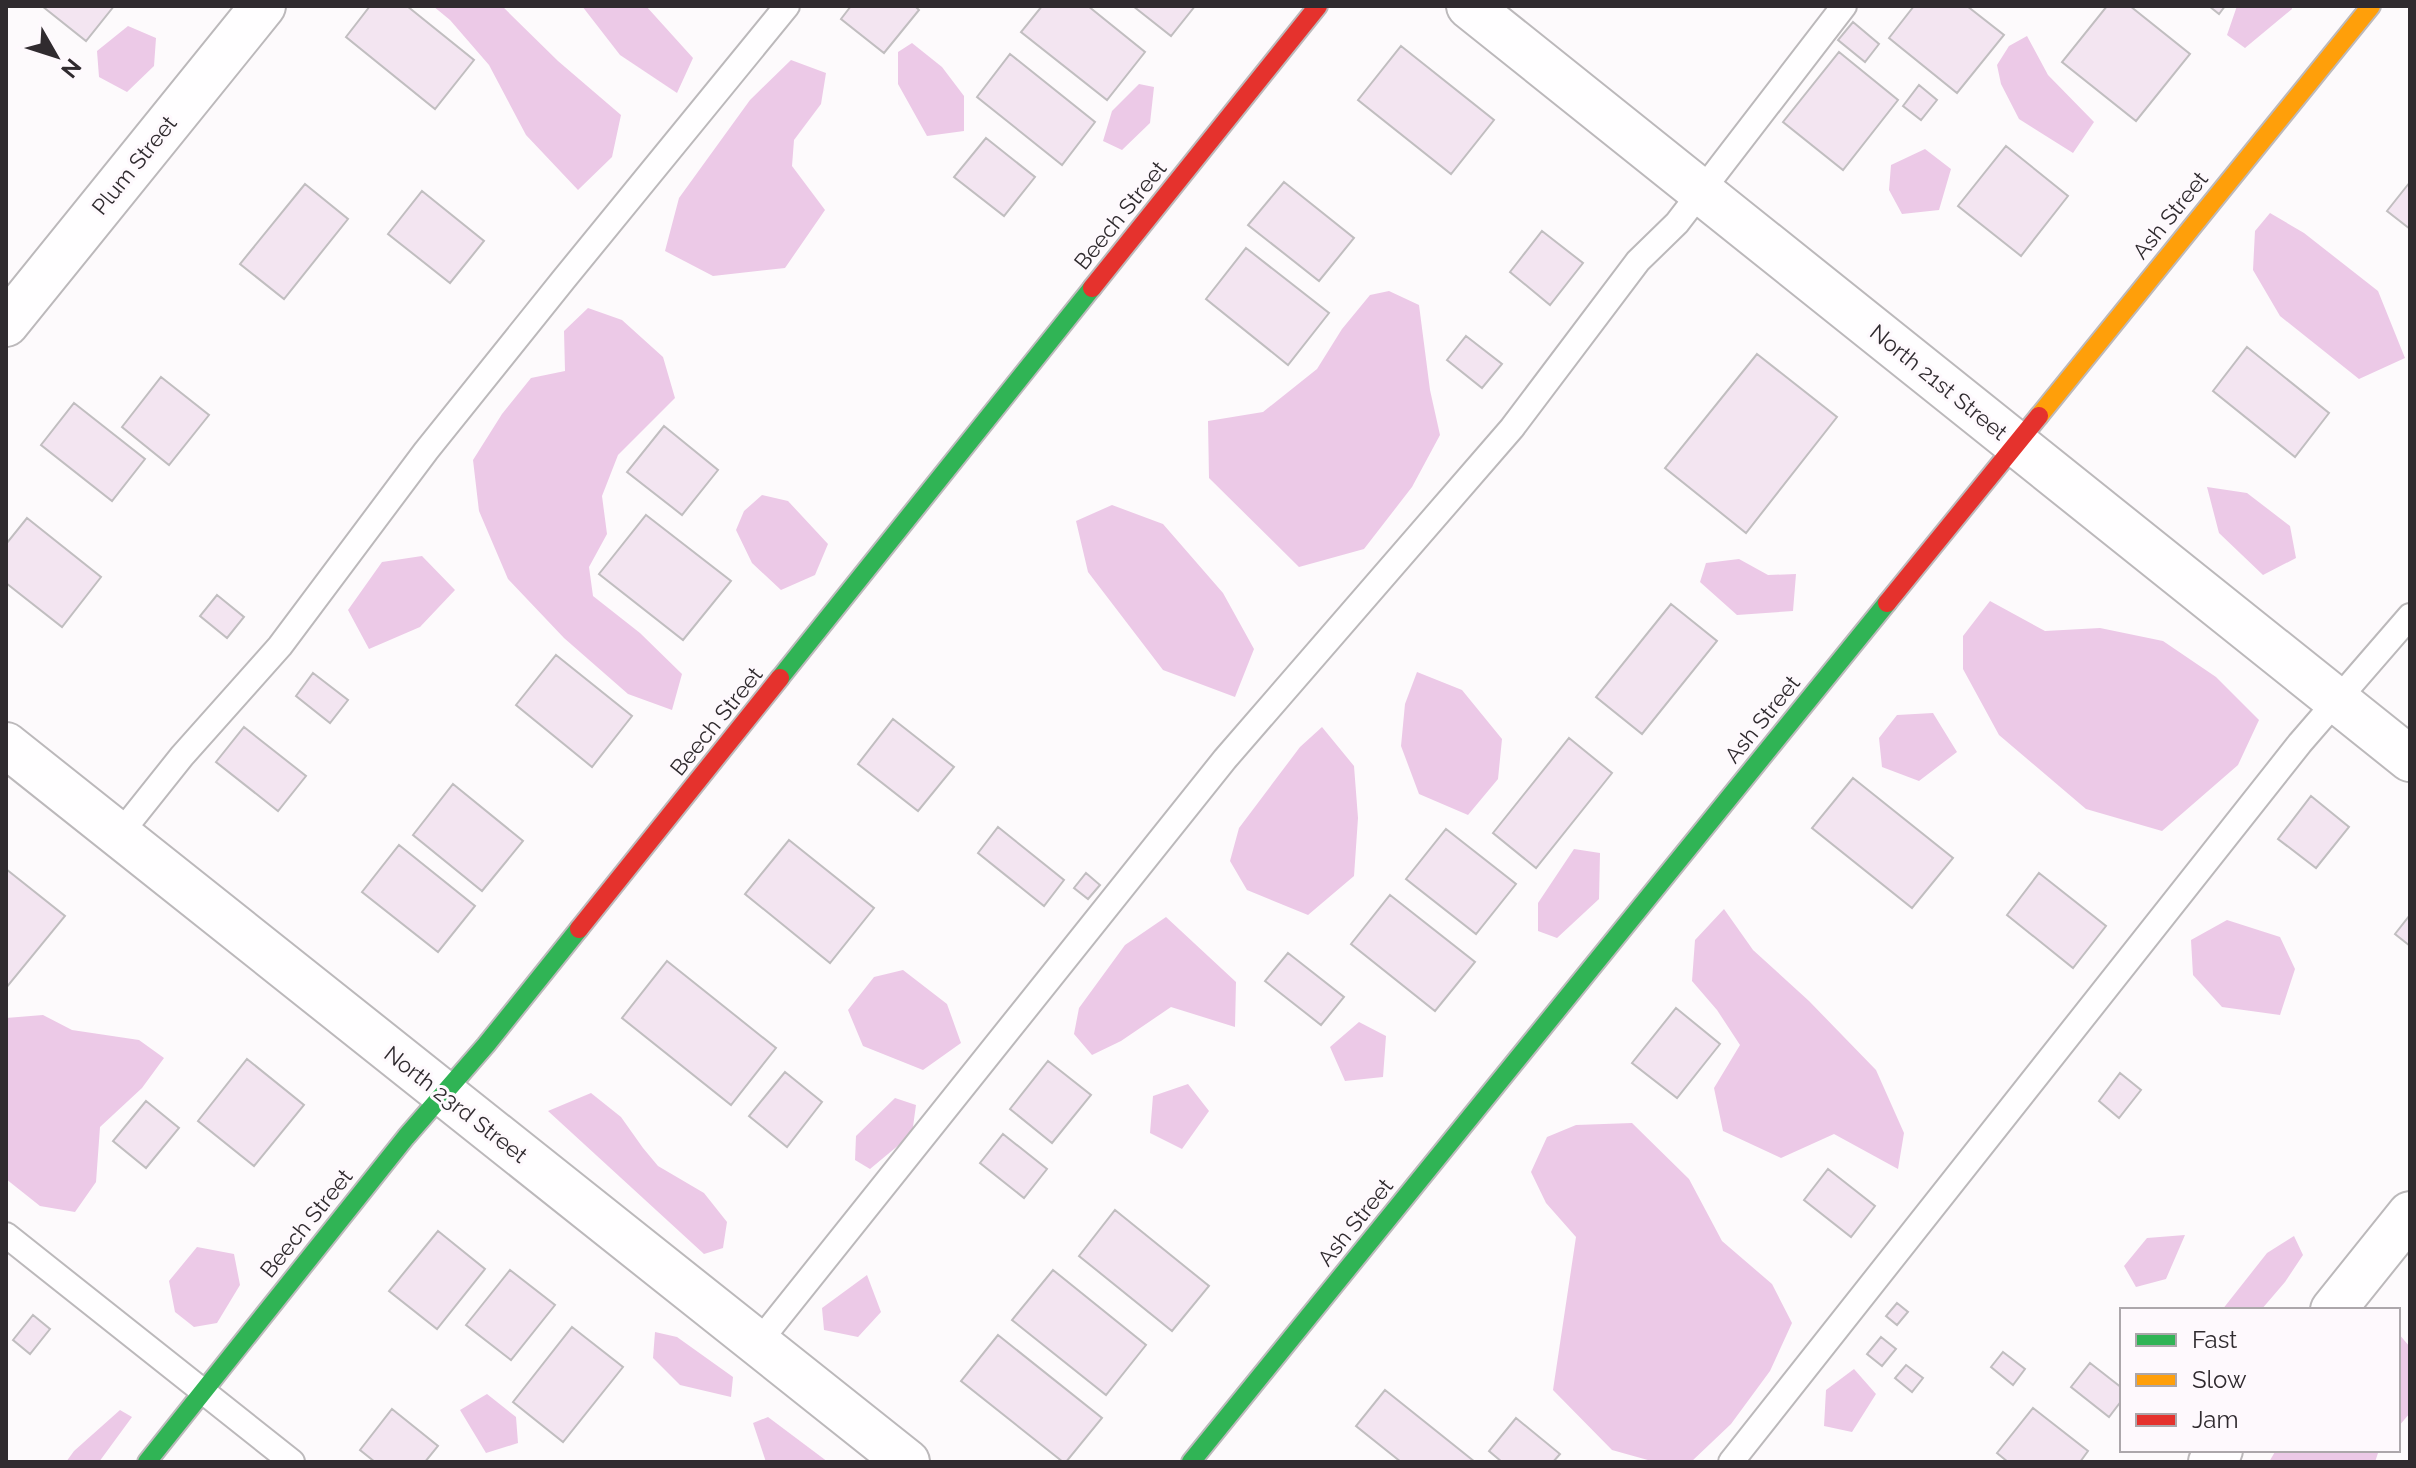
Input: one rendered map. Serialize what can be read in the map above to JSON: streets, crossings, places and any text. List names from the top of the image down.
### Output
{
  "streets": {
    "street": [
      "Plum Street",
      "Beech Street",
      "Ash Street",
      "North 21st Street",
      "North 23rd Street"
    ]
  },
  "crossings": [
    ["Beech Street", "North 23rd Street"],
    ["Ash Street", "North 21st Street"]
  ],
  "legend": ["Fast", "Slow", "Jam"],
  "north": "bottom right"
}
